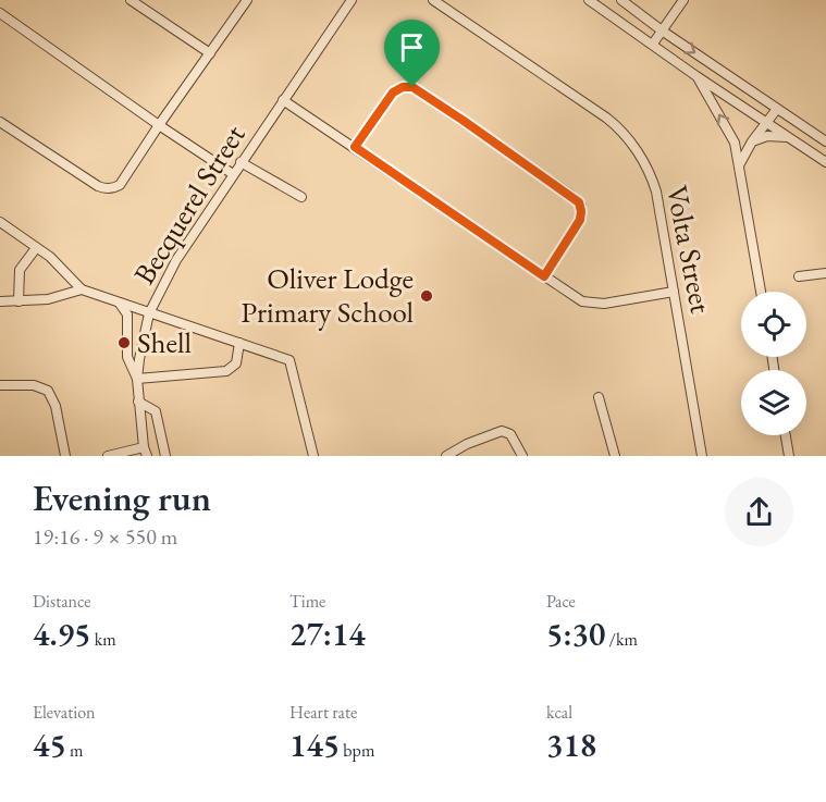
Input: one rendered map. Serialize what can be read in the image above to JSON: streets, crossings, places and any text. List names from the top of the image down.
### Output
{
  "streets": {
    "street": ["Becquerel Street", "Volta Street"]
  },
  "places": ["Oliver Lodge Primary School", "Shell"],
  "page": {
    "heading": ["Evening run", "19:16 · 9 × 550 m"],
    "stats": [
      ["Distance", "4.95 km"],
      ["Time", "27:14"],
      ["Pace", "5:30 /km"],
      ["Elevation", "45 m"],
      ["Heart rate", "145 bpm"],
      ["kcal", "318"]
    ]
  }
}
